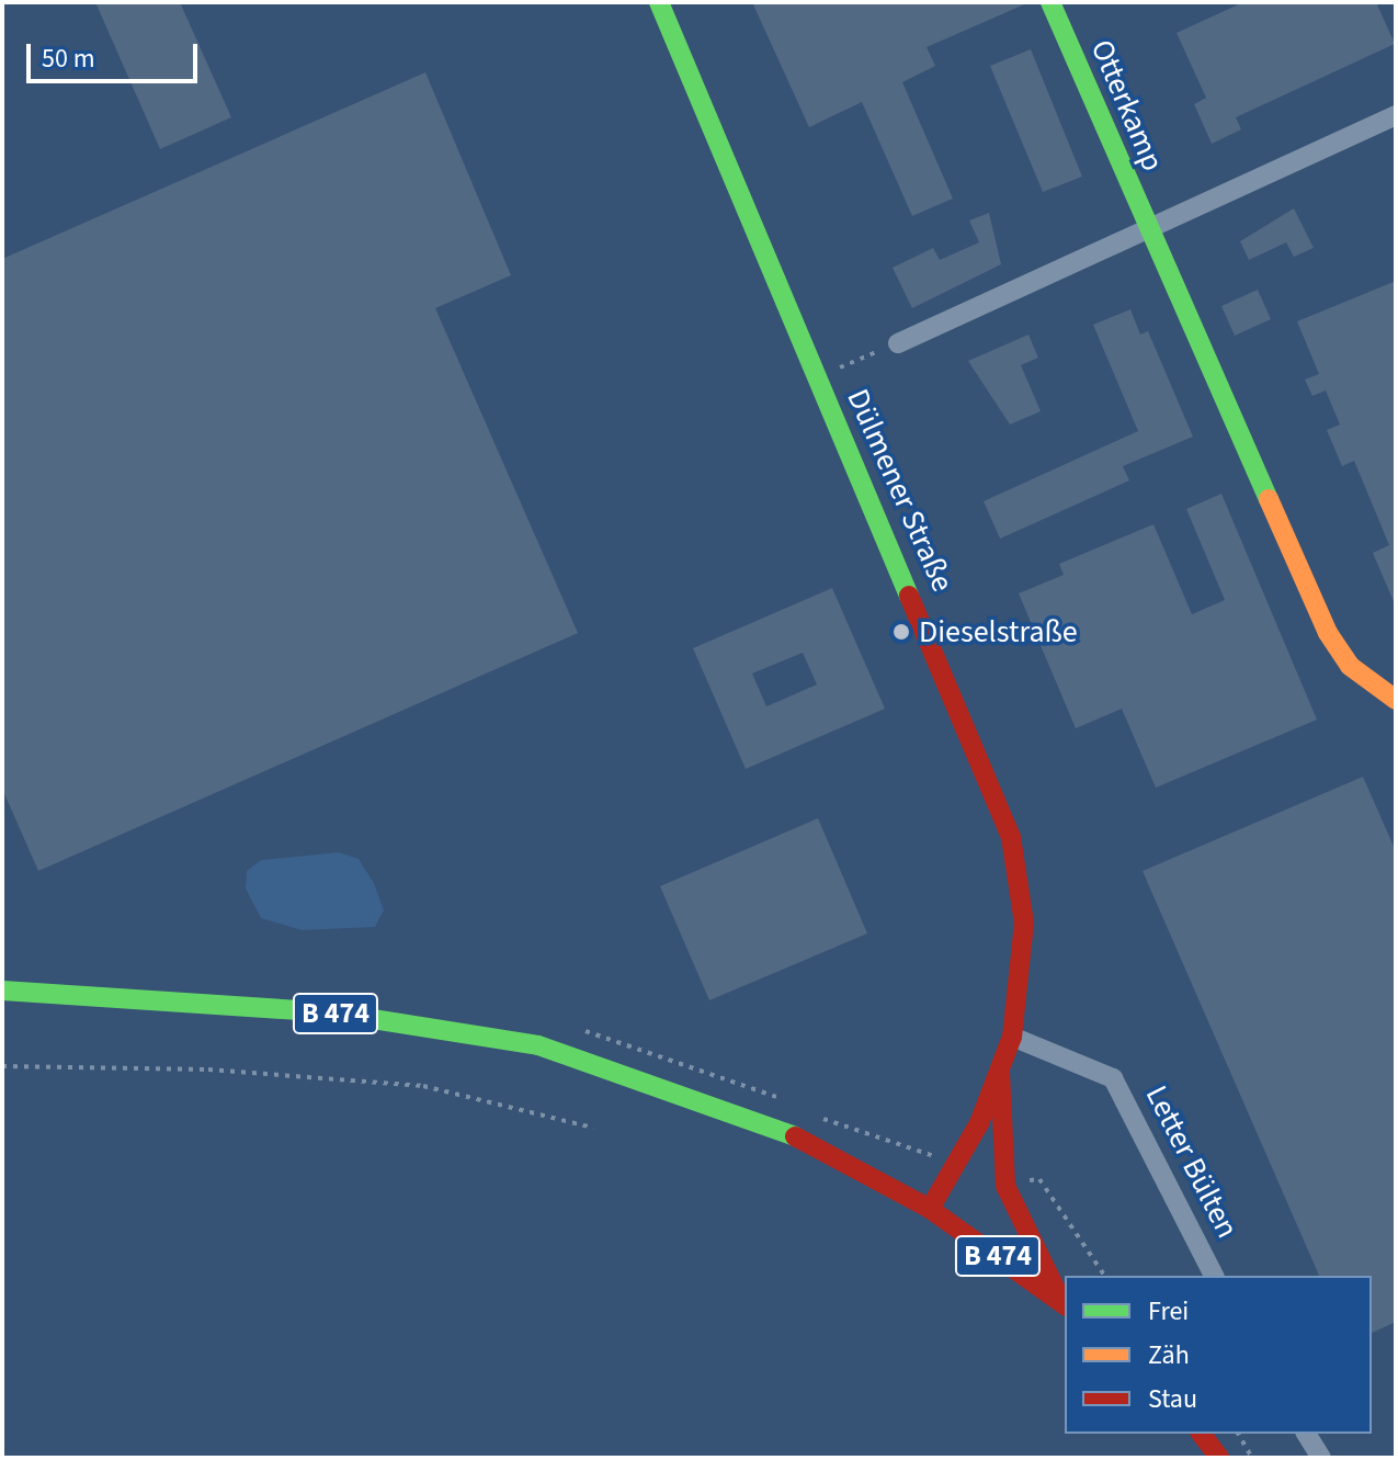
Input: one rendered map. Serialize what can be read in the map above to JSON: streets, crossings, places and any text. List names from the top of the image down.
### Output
{
  "streets": {
    "street": [
      "Otterkamp",
      "Dülmener Straße",
      "B 474",
      "Letter Bülten"
    ]
  },
  "crossings": [
    ["Dülmener Straße", "B 474"],
    ["Dülmener Straße", "Letter Bülten"]
  ],
  "places": ["Dieselstraße"],
  "legend": ["Frei", "Zäh", "Stau"],
  "scale_bar": "50 m"
}
